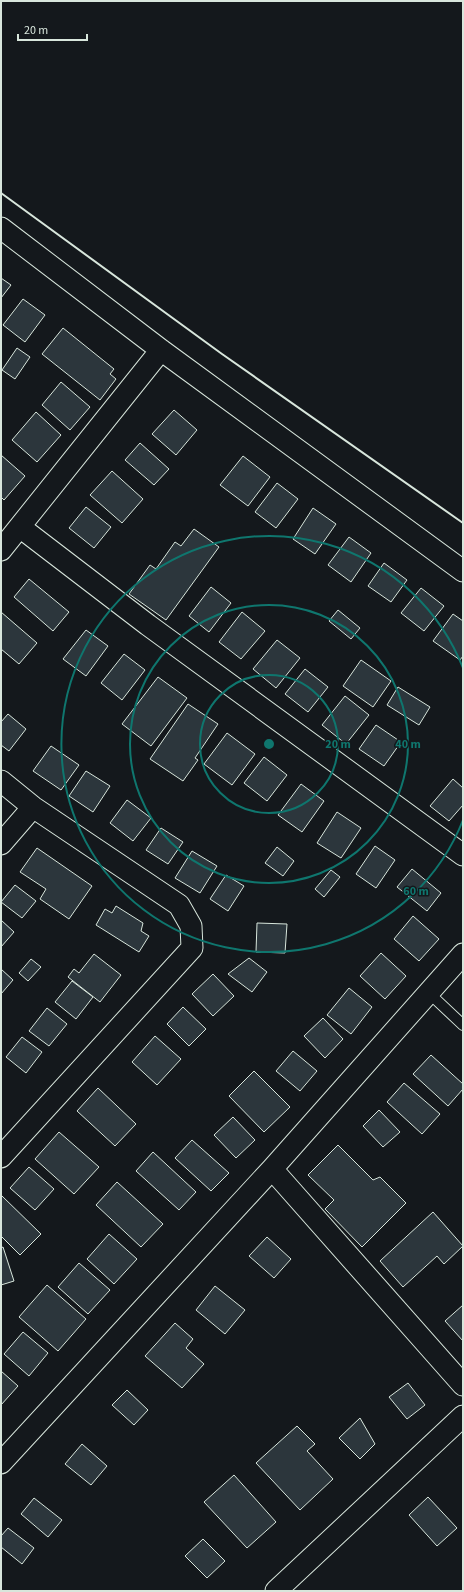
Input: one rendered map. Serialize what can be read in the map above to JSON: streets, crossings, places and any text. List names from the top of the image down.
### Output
{
  "scale_bar": "20 m",
  "rings": ["20 m", "40 m", "60 m"]
}
